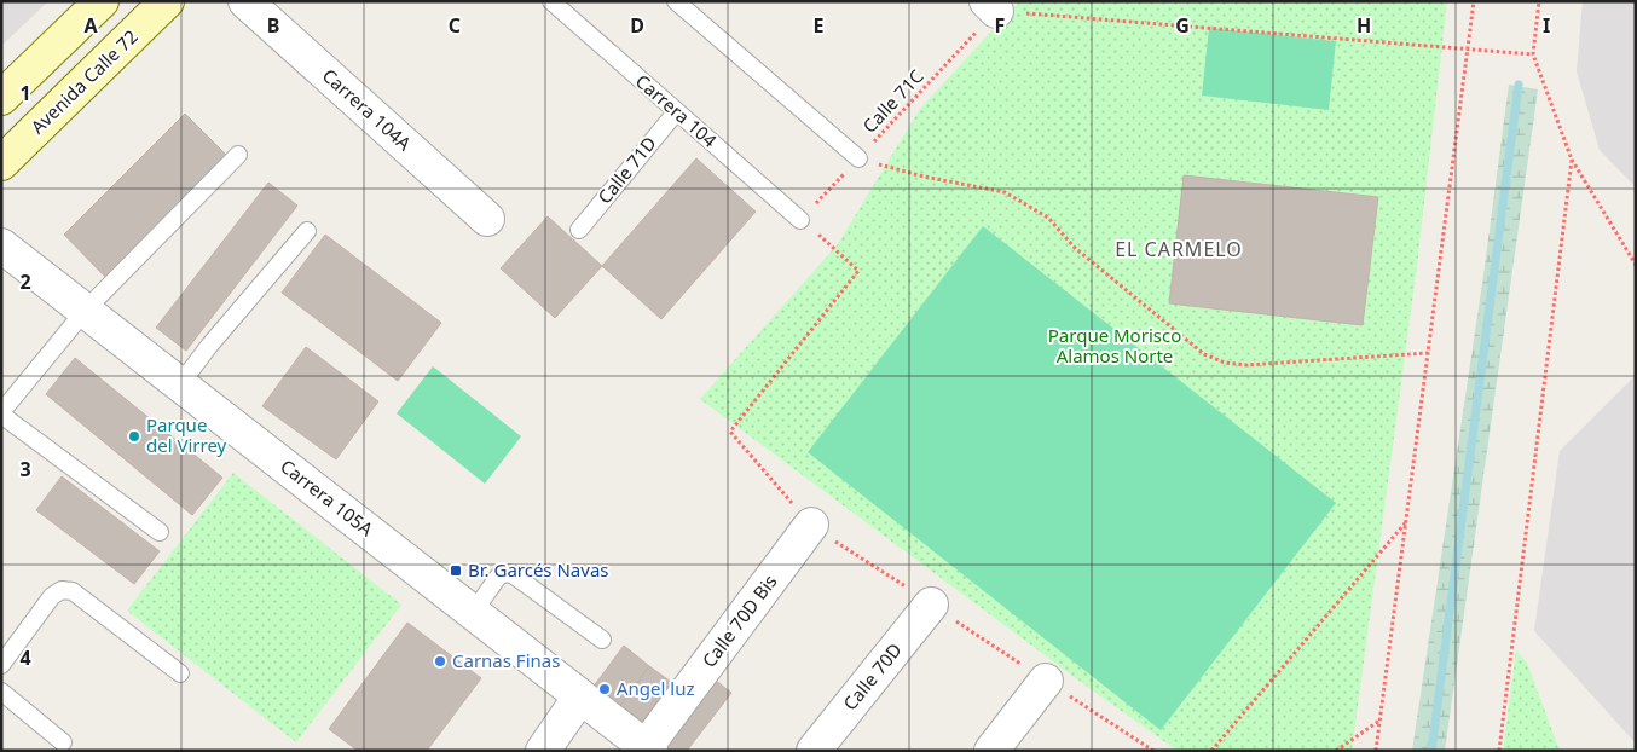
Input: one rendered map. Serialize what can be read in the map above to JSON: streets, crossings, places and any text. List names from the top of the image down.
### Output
{
  "streets": {
    "main road": ["Avenida Calle 72"],
    "street": [
      "Carrera 104A",
      "Carrera 105A",
      "Calle 70D Bis",
      "Calle 70D"
    ],
    "lane": ["Carrera 104", "Calle 71D"],
    "path": ["Calle 71C"]
  },
  "crossings": [
    ["Calle 71C", "Carrera 104"],
    ["Carrera 104", "Calle 71D"],
    ["Carrera 105A", "Calle 70D Bis"]
  ],
  "districts": ["EL CARMELO"],
  "parks": ["Parque Morisco Alamos Norte"],
  "places": {
    "other": ["Parque del Virrey", "Carnas Finas", "Angel luz"],
    "transit": ["Br. Garcés Navas"]
  },
  "grid": {
    "columns": [
      "A",
      "B",
      "C",
      "D",
      "E",
      "F",
      "G",
      "H",
      "I"
    ],
    "rows": [
      "1",
      "2",
      "3",
      "4"
    ]
  }
}
